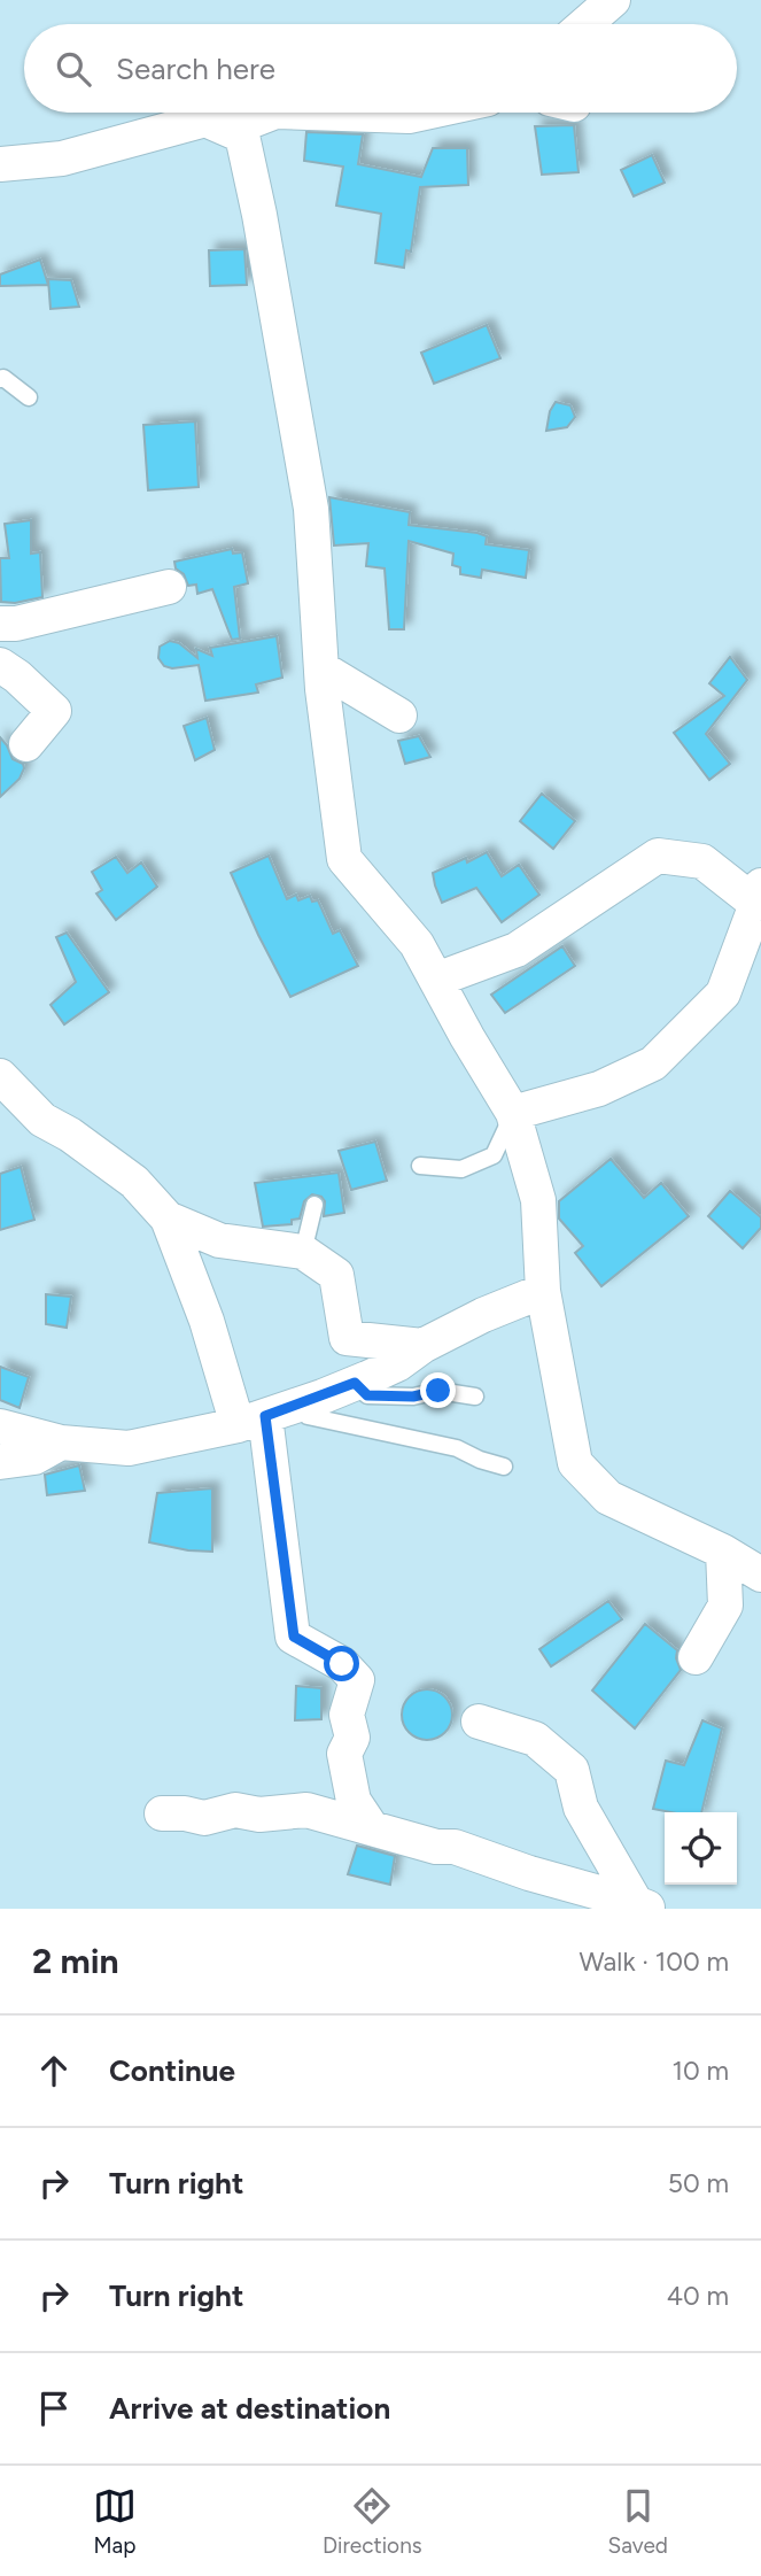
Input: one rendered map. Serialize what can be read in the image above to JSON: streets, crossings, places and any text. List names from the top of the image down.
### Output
{
  "page": {
    "search": "Search here",
    "heading": ["2 min", "Walk · 100 m"],
    "list": [
      ["Continue", "10 m"],
      ["Turn right", "50 m"],
      ["Turn right", "40 m"],
      "Arrive at destination"
    ],
    "nav": ["Map", "Directions", "Saved"]
  }
}
